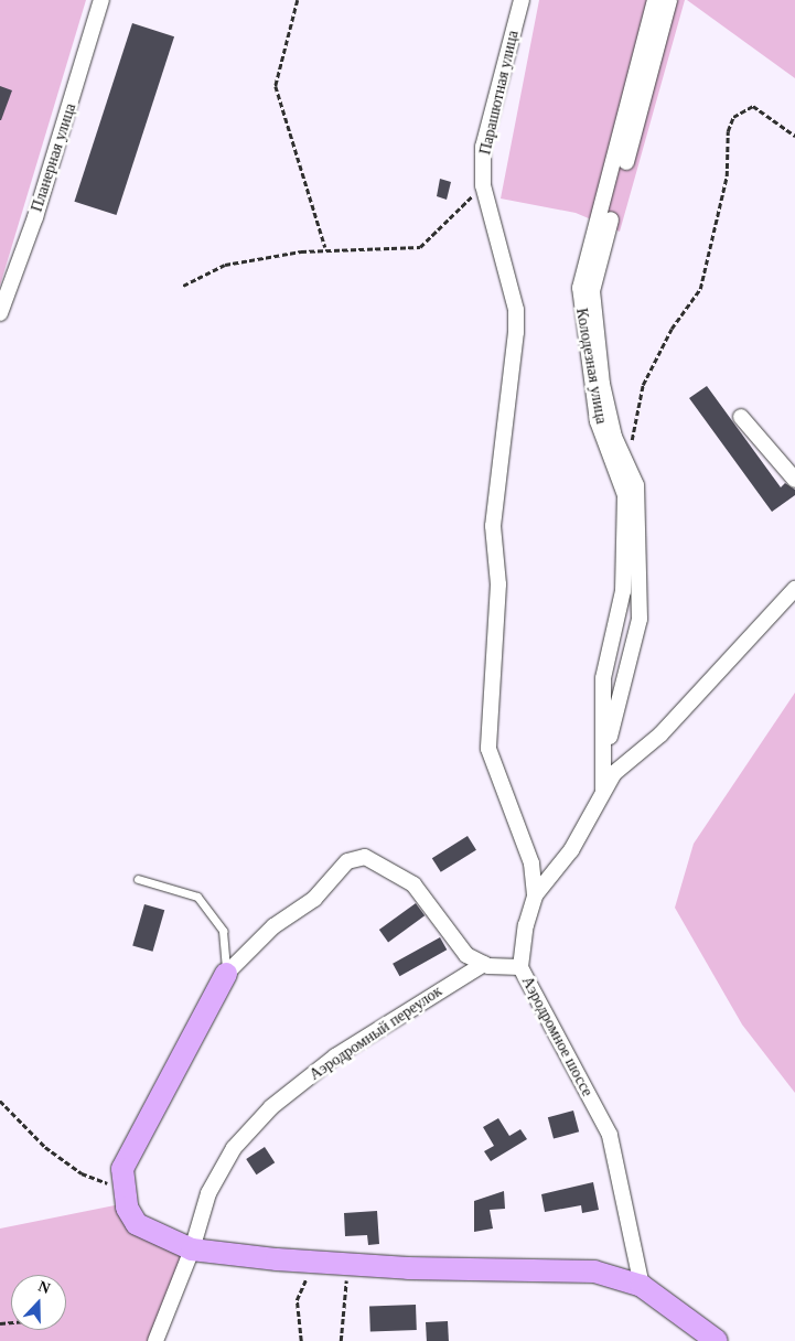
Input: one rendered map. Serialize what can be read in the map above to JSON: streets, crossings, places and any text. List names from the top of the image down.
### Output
{
  "streets": {
    "street": [
      "Парашютная улица",
      "Планерная улица",
      "Колодезная улица",
      "Аэродромный переулок",
      "Аэродромное шоссе"
    ]
  },
  "crossings": [
    ["Парашютная улица", "Аэродромное шоссе"],
    ["Колодезная улица", "Аэродромное шоссе"]
  ],
  "north": "top"
}
